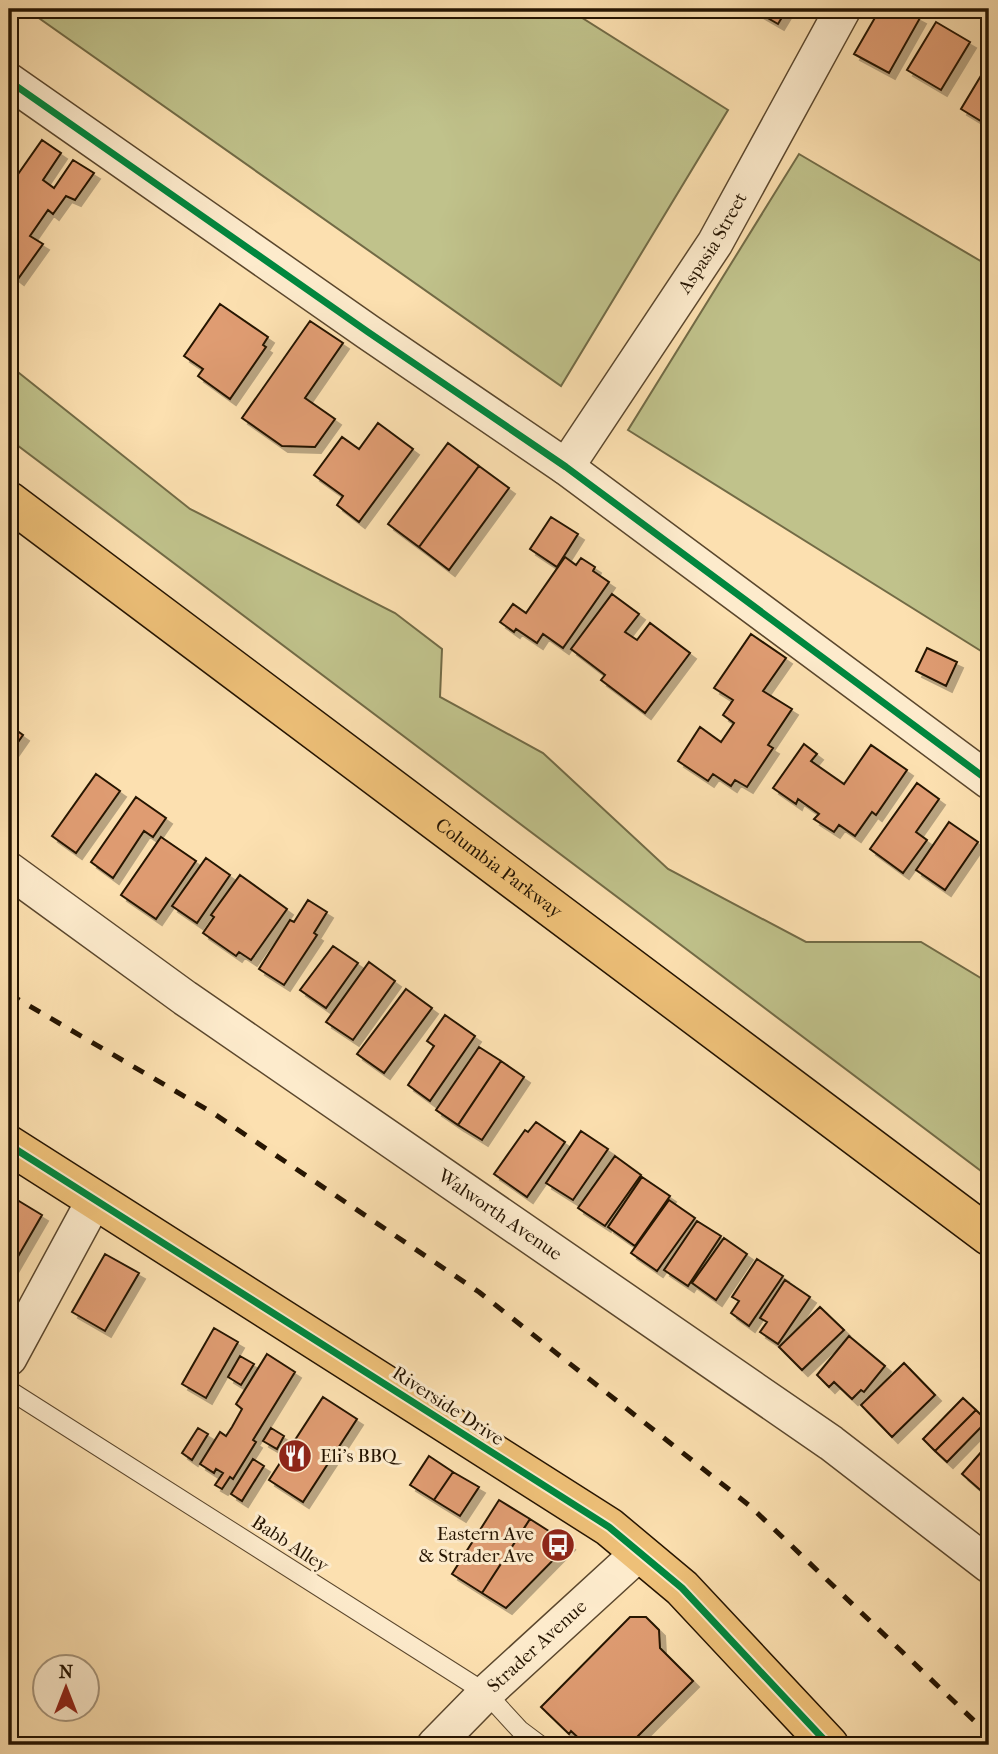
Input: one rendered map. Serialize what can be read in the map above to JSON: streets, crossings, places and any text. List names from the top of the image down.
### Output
{
  "streets": {
    "main road": ["Columbia Parkway", "Riverside Drive"],
    "street": ["Aspasia Street", "Walworth Avenue", "Strader Avenue"],
    "lane": ["Babb Alley"]
  },
  "crossings": [
    ["Riverside Drive", "Strader Avenue"],
    ["Babb Alley", "Strader Avenue"]
  ],
  "places": {
    "restaurant": ["Eli’s BBQ"],
    "bus stop": ["Eastern Ave & Strader Ave"]
  },
  "north": "top"
}
